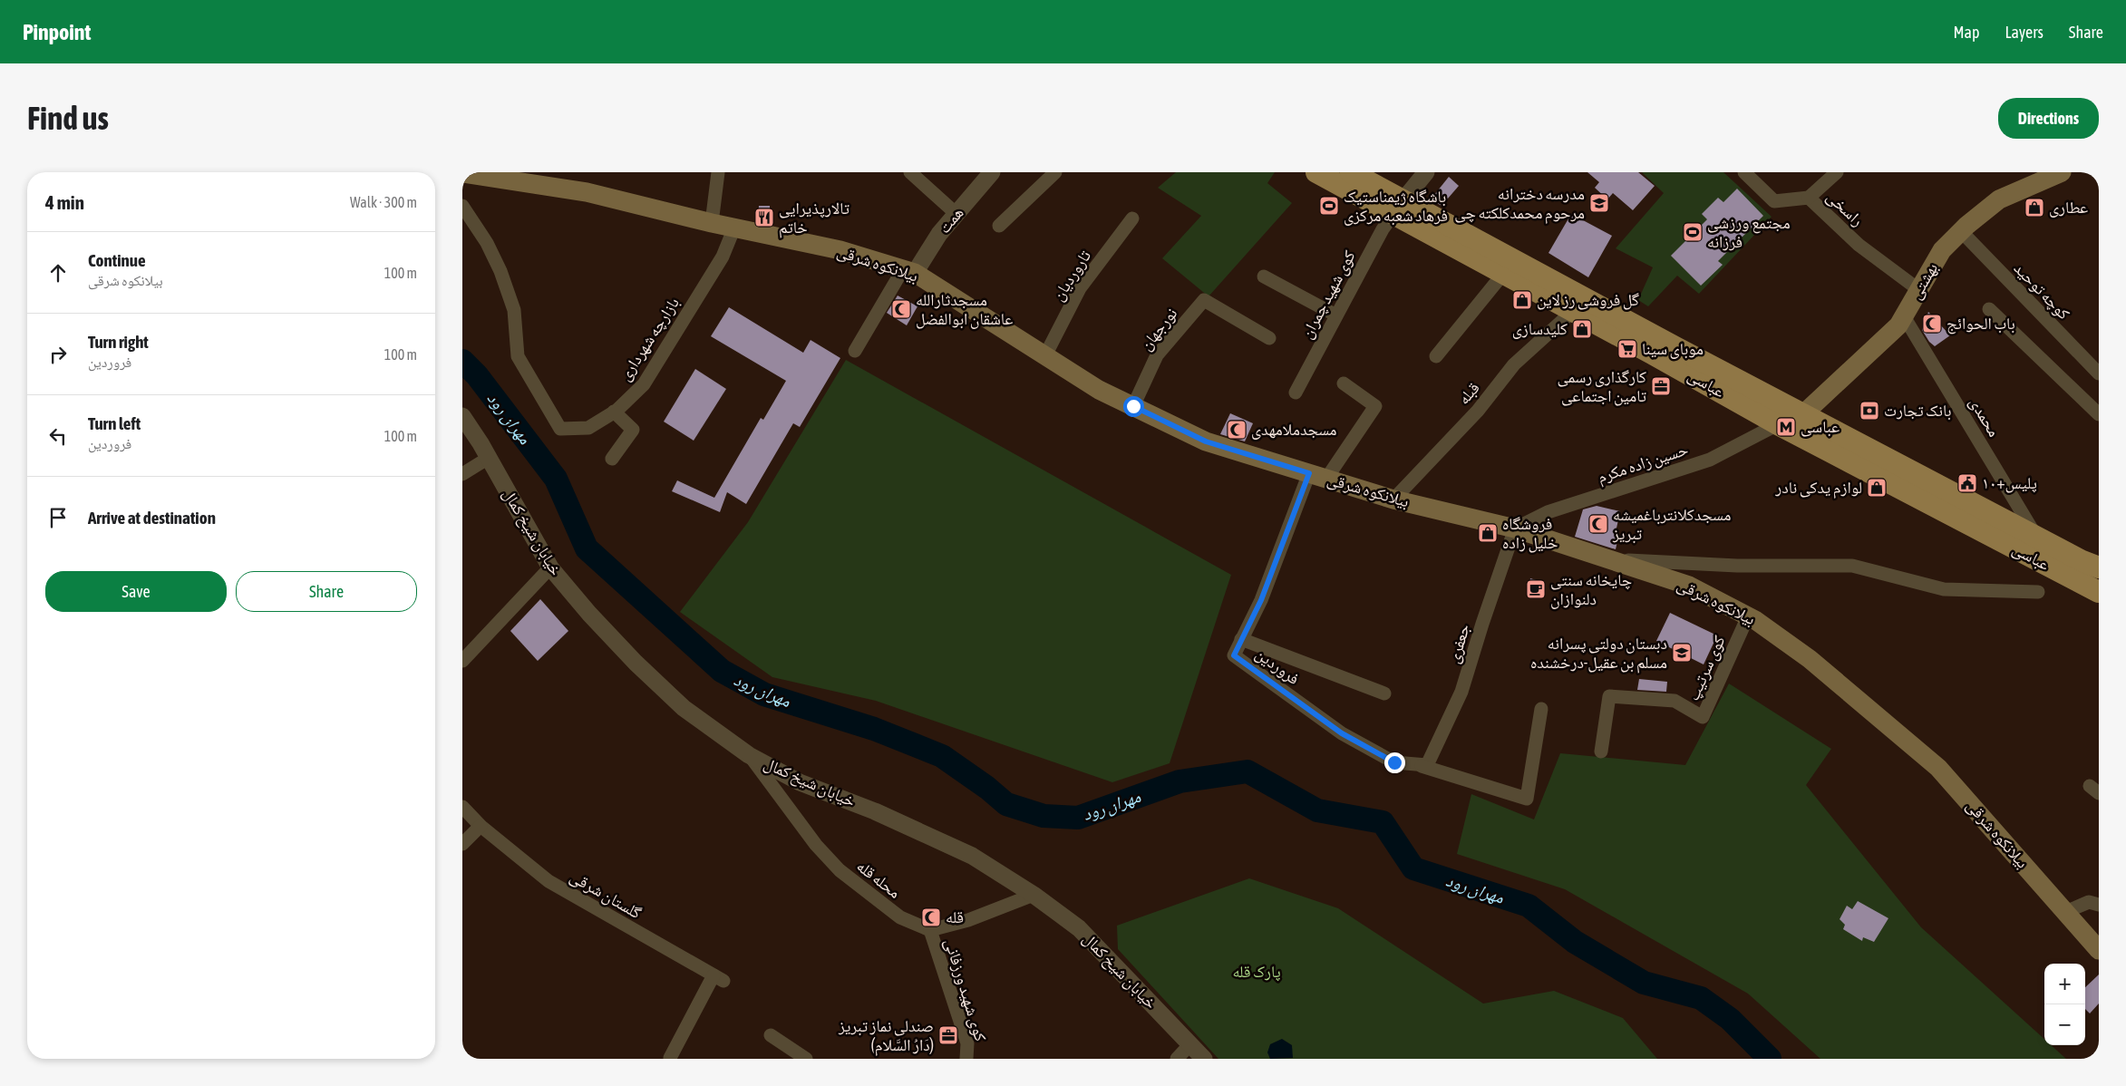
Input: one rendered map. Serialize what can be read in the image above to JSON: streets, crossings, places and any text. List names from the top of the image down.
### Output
{
  "streets": {
    "main road": ["بیلانکوه شرقی", "بهشتی", "عباسى"],
    "street": [
      "راسخی",
      "همت",
      "تاروردیان",
      "کوچه توحید",
      "کوی شهید چمران",
      "نورجهان",
      "بازارچه شهرداری",
      "قبله",
      "محمدی",
      "حسین زاده مکرم",
      "خیابان شیخ کمال",
      "جعفری",
      "فروردین",
      "کوی سرتیپ",
      "محله قله",
      "گلستان شرقی",
      "کوی شهید ورزفانی"
    ]
  },
  "crossings": [
    ["راسخی", "بهشتی"],
    ["همت", "بیلانکوه شرقی"],
    ["بیلانکوه شرقی", "تاروردیان"],
    ["بیلانکوه شرقی", "نورجهان"],
    ["بیلانکوه شرقی", "بازارچه شهرداری"],
    ["بیلانکوه شرقی", "قبله"],
    ["بیلانکوه شرقی", "حسین زاده مکرم"],
    ["بیلانکوه شرقی", "جعفری"],
    ["بیلانکوه شرقی", "فروردین"],
    ["بیلانکوه شرقی", "کوی سرتیپ"],
    ["بهشتی", "کوچه توحید"],
    ["بهشتی", "عباسى"],
    ["بهشتی", "محمدی"],
    ["کوی شهید چمران", "عباسى"],
    ["عباسى", "قبله"],
    ["عباسى", "محمدی"],
    ["عباسى", "حسین زاده مکرم"],
    ["حسین زاده مکرم", "جعفری"],
    ["خیابان شیخ کمال", "محله قله"],
    ["جعفری", "فروردین"],
    ["محله قله", "کوی شهید ورزفانی"]
  ],
  "water": ["مهران رود"],
  "parks": ["پارک قله"],
  "places": {
    "school or university": ["مدرسه دخترانه مرحوم محمدکلکته چی", "دبستان دولتی پسرانه مسلم بن عقیل-درخشنده"],
    "sports": ["باشگاه ژیمناستیک فرهاد شعبه مرکزی", "مجتمع ورزشی فرزانه"],
    "shop": [
      "عطاری",
      "گل فروشی رز لاین",
      "کلیدسازی",
      "لوازم یدکی نادر",
      "فروشگاه خلیل زاده"
    ],
    "restaurant": ["تالارپذیرایی خاتم"],
    "mosque": [
      "مسجدثارالله عاشقان ابوالفضل",
      "باب الحوائج",
      "مسجدملامهدی",
      "مسجدکلانترباغمیشه تبریز",
      "قله"
    ],
    "supermarket": ["موبای سینا"],
    "office": ["کارگذاری رسمی تامین اجتماعی", "صندلی نماز تبریز (دَارُ السَّلام)"],
    "bank": ["بانک تجارت"],
    "metro station": ["عباسی"],
    "public building": ["پلیس+۱۰"],
    "cafe": ["چایخانه سنتی دلنوازان"]
  },
  "page": {
    "header": "Pinpoint",
    "nav": ["Map", "Layers", "Share"],
    "buttons": [
      "Directions",
      ["Save", "Share"]
    ],
    "title": "Find us",
    "heading": ["4 min", "Walk · 300 m"],
    "list": [
      ["Continue", "بیلانکوه شرقی", "100 m"],
      ["Turn right", "فروردین", "100 m"],
      ["Turn left", "فروردین", "100 m"],
      "Arrive at destination"
    ],
    "map_buttons": ["+", "−"]
  }
}
